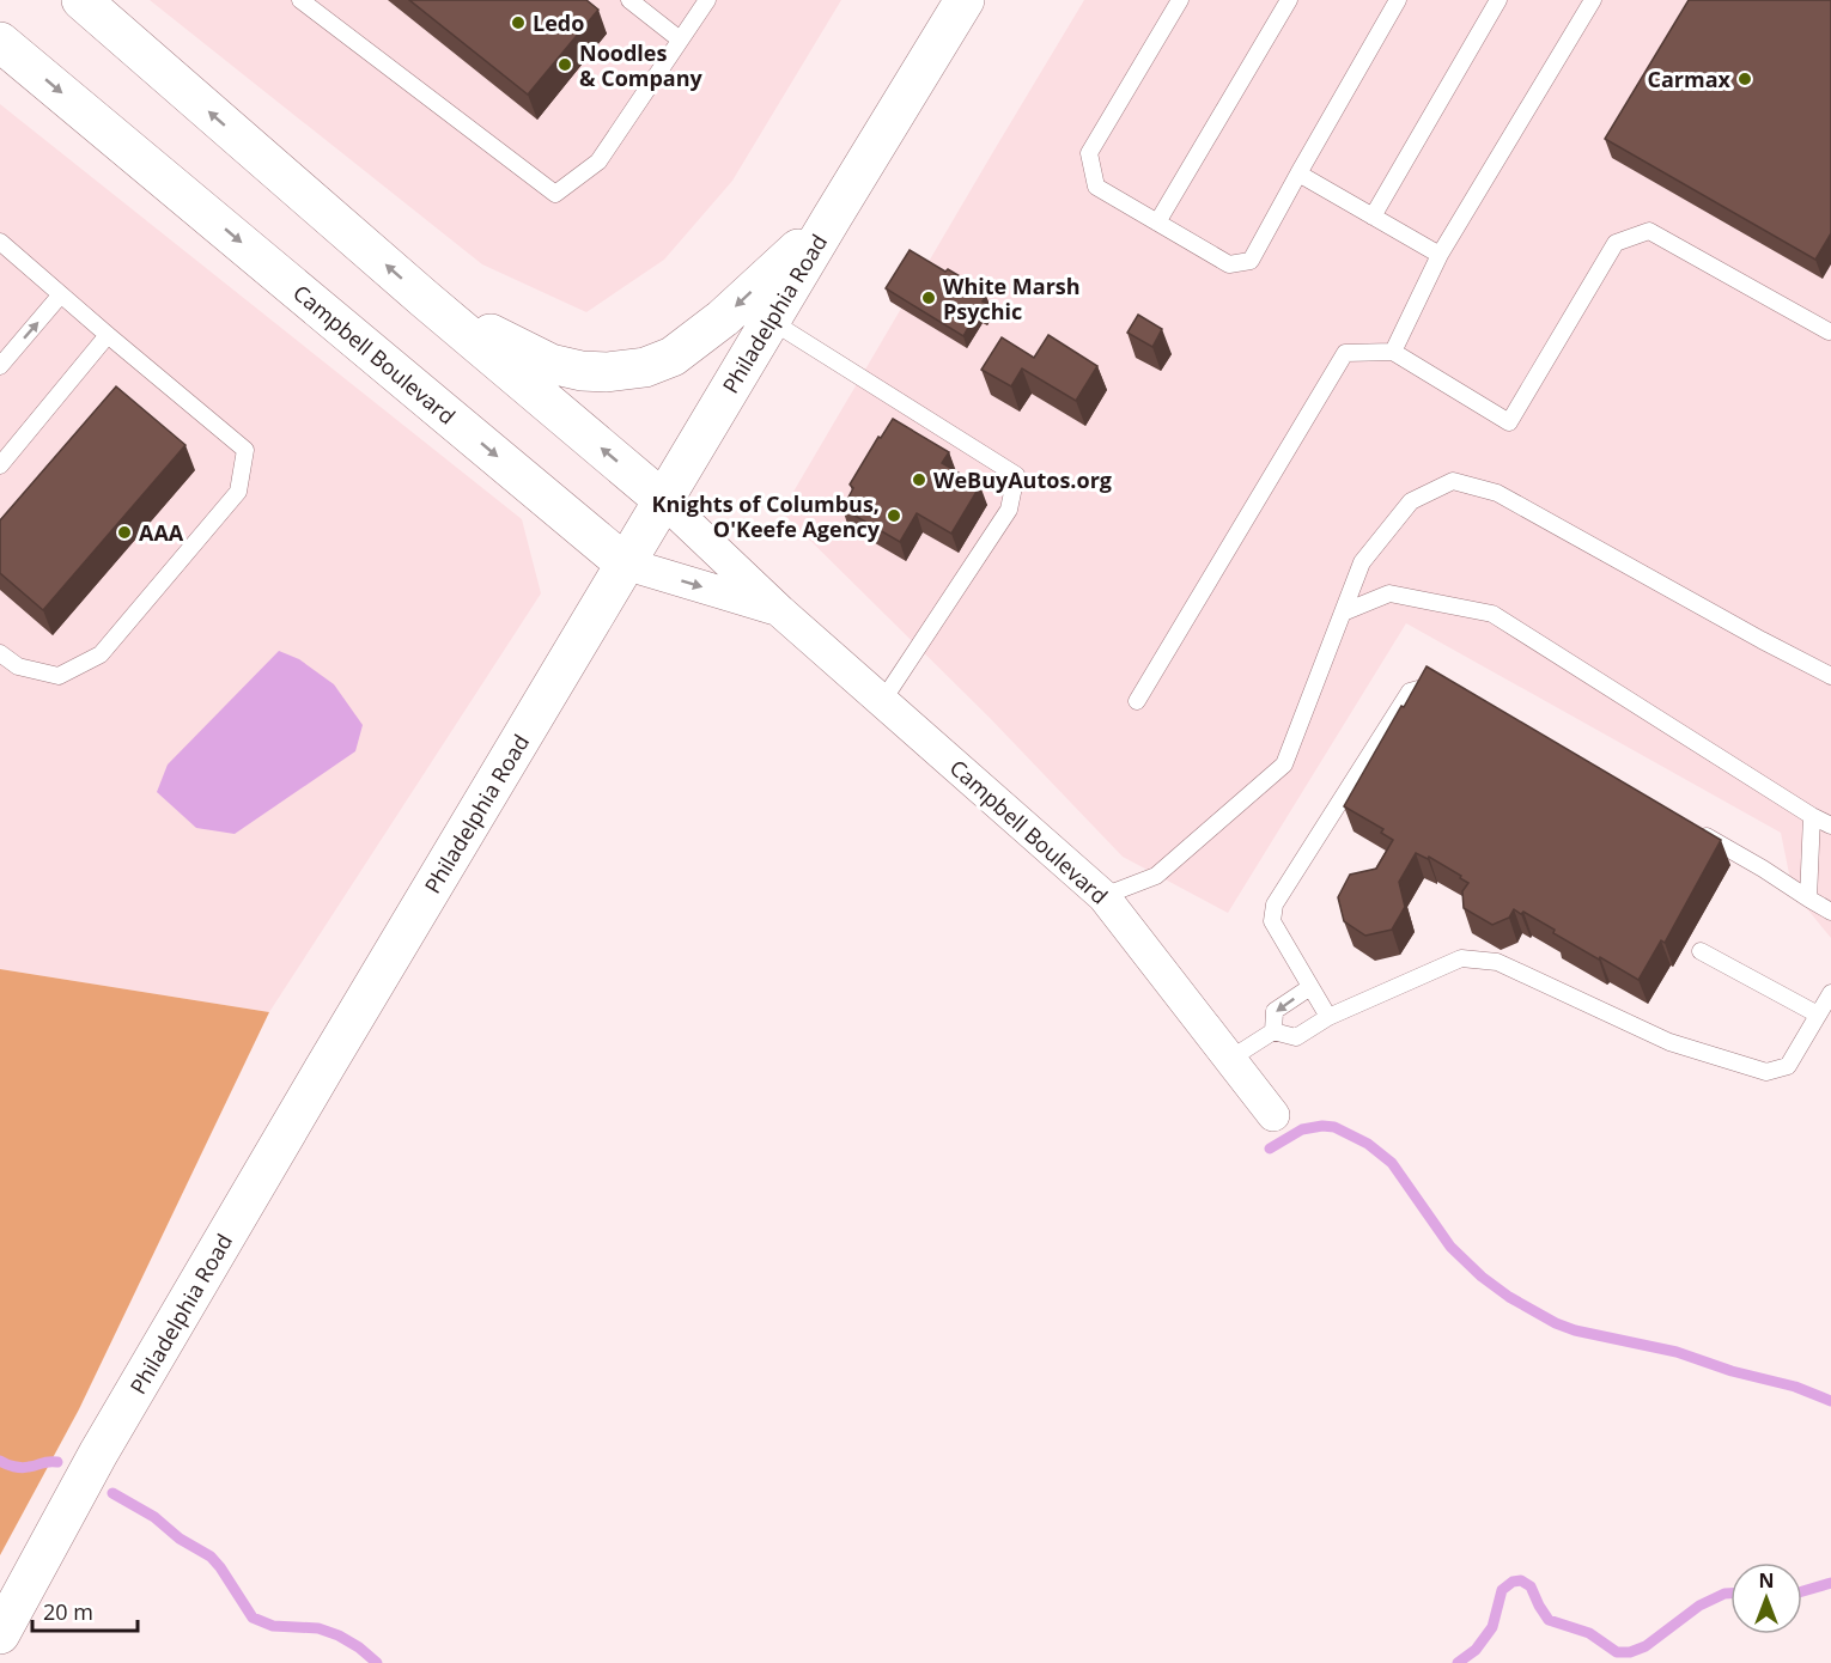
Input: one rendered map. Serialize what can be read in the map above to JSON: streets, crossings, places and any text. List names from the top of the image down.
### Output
{
  "streets": {
    "main road": ["Philadelphia Road", "Campbell Boulevard"]
  },
  "crossings": [
    ["Philadelphia Road", "Campbell Boulevard"]
  ],
  "places": [
    "Ledo",
    "Noodles & Company",
    "Carmax",
    "White Marsh Psychic",
    "WeBuyAutos.org",
    "Knights of Columbus, O'Keefe Agency",
    "AAA"
  ],
  "scale_bar": "20 m",
  "north": "top"
}
